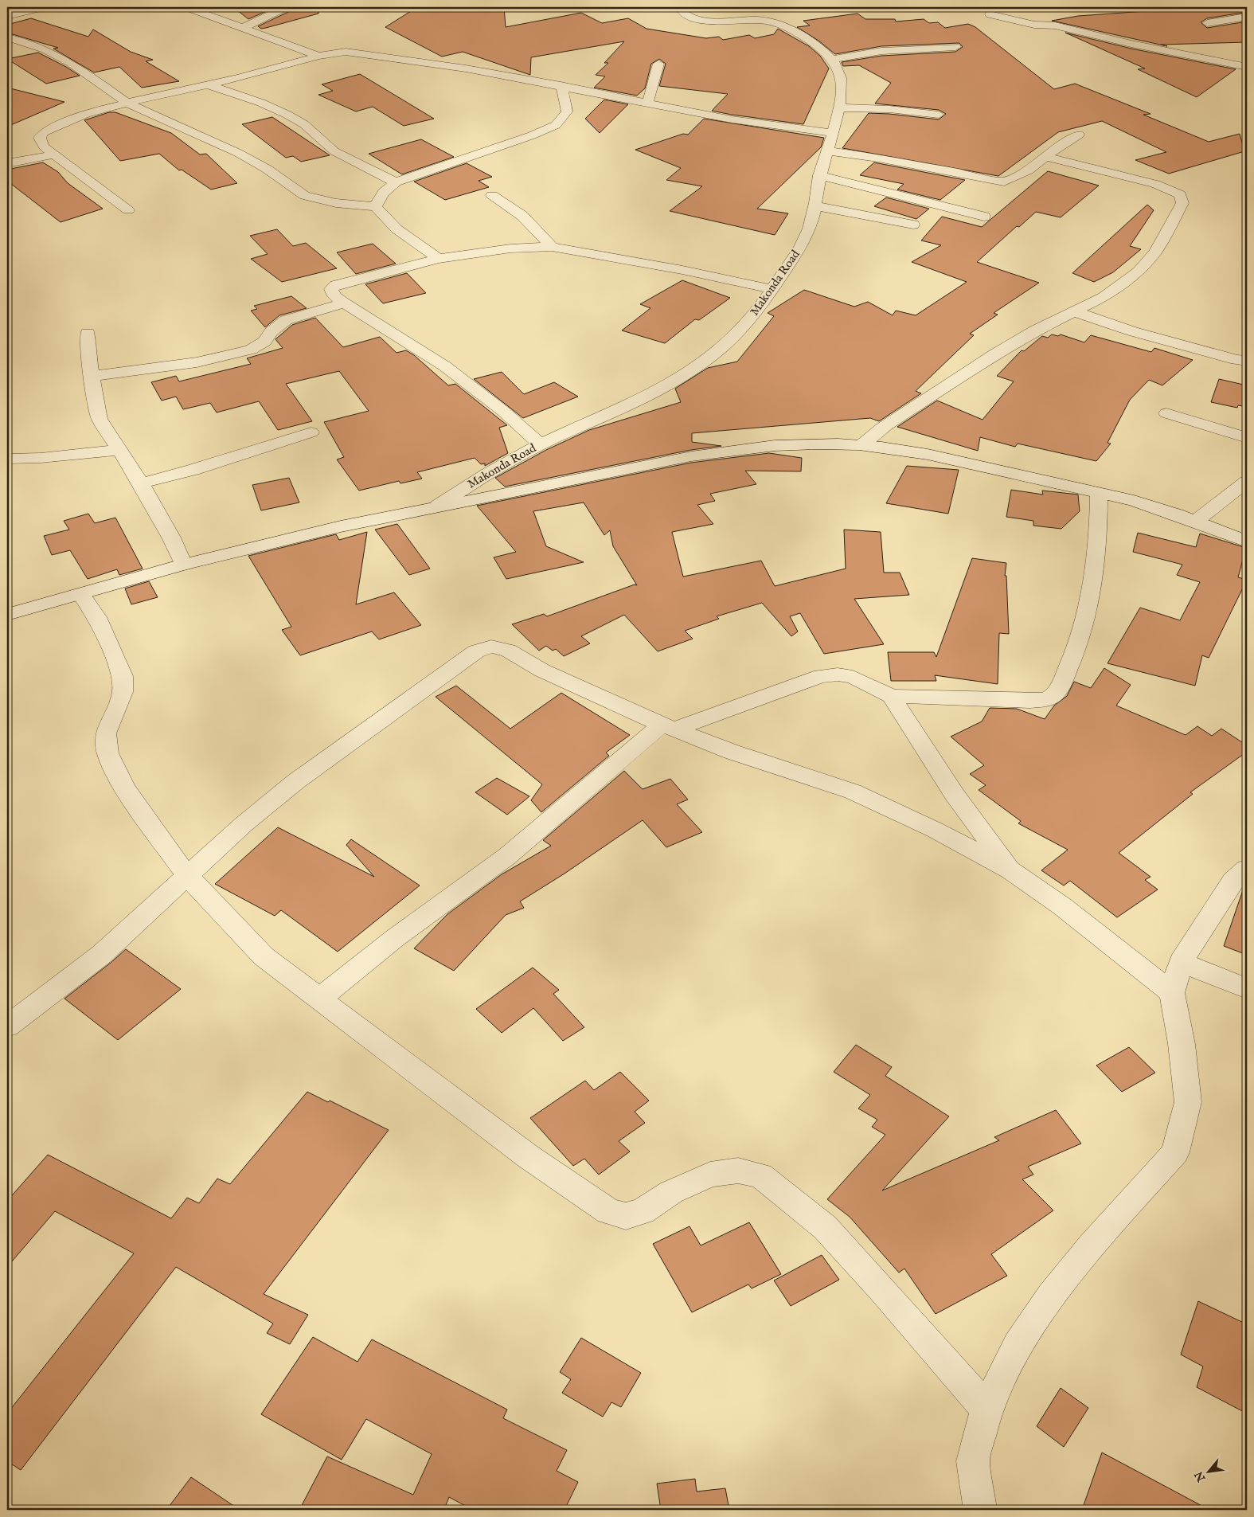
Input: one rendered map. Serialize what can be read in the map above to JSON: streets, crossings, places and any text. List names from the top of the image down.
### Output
{
  "streets": {
    "street": ["Makonda Road"]
  },
  "north": "bottom left"
}
